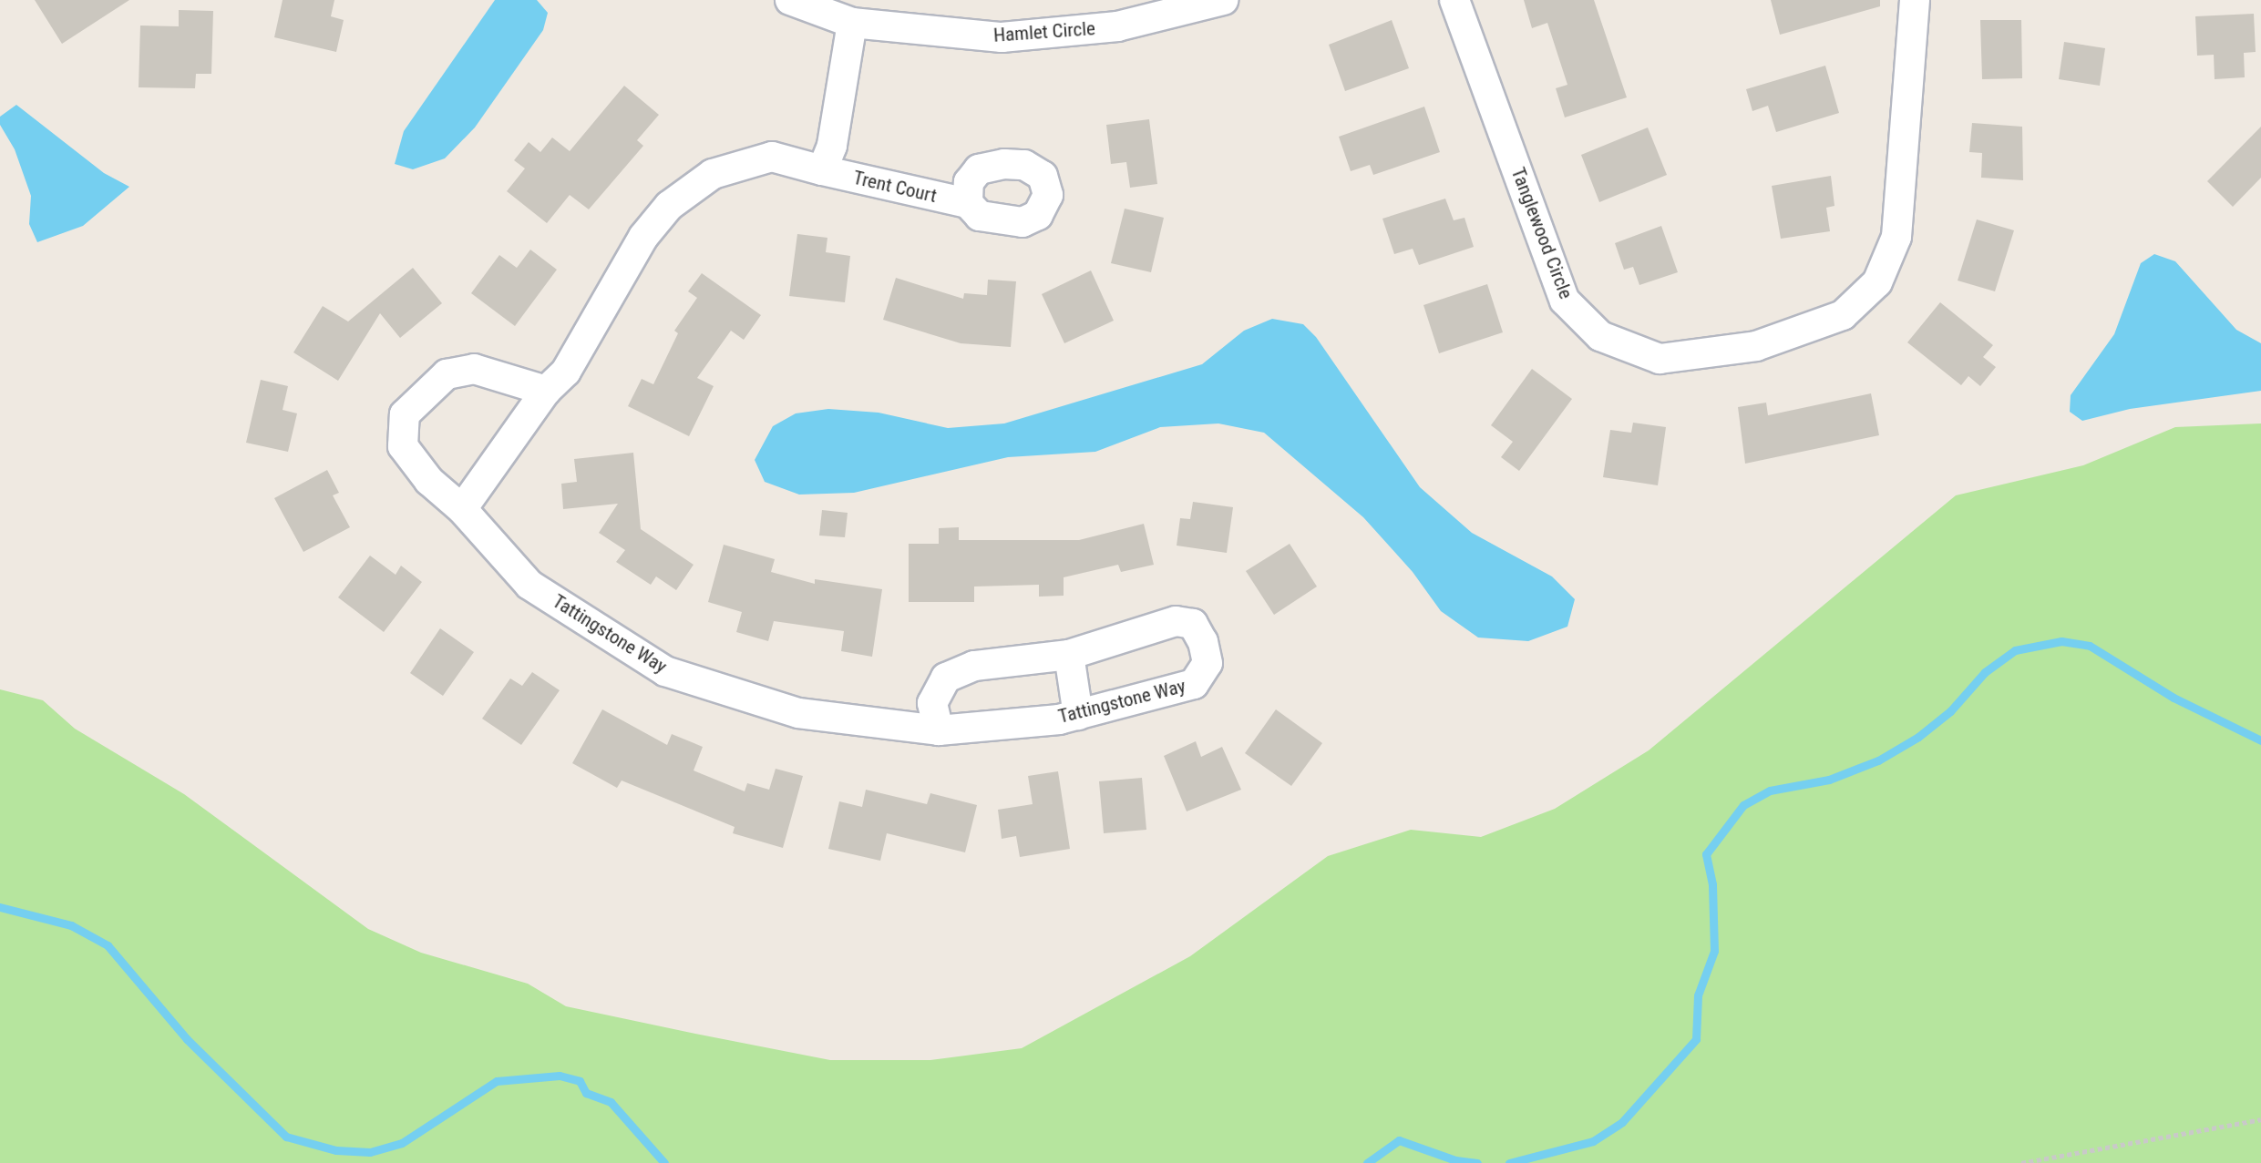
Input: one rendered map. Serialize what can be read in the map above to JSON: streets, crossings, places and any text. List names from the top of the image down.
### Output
{
  "streets": {
    "street": [
      "Hamlet Circle",
      "Trent Court",
      "Tanglewood Circle",
      "Tattingstone Way"
    ]
  }
}
